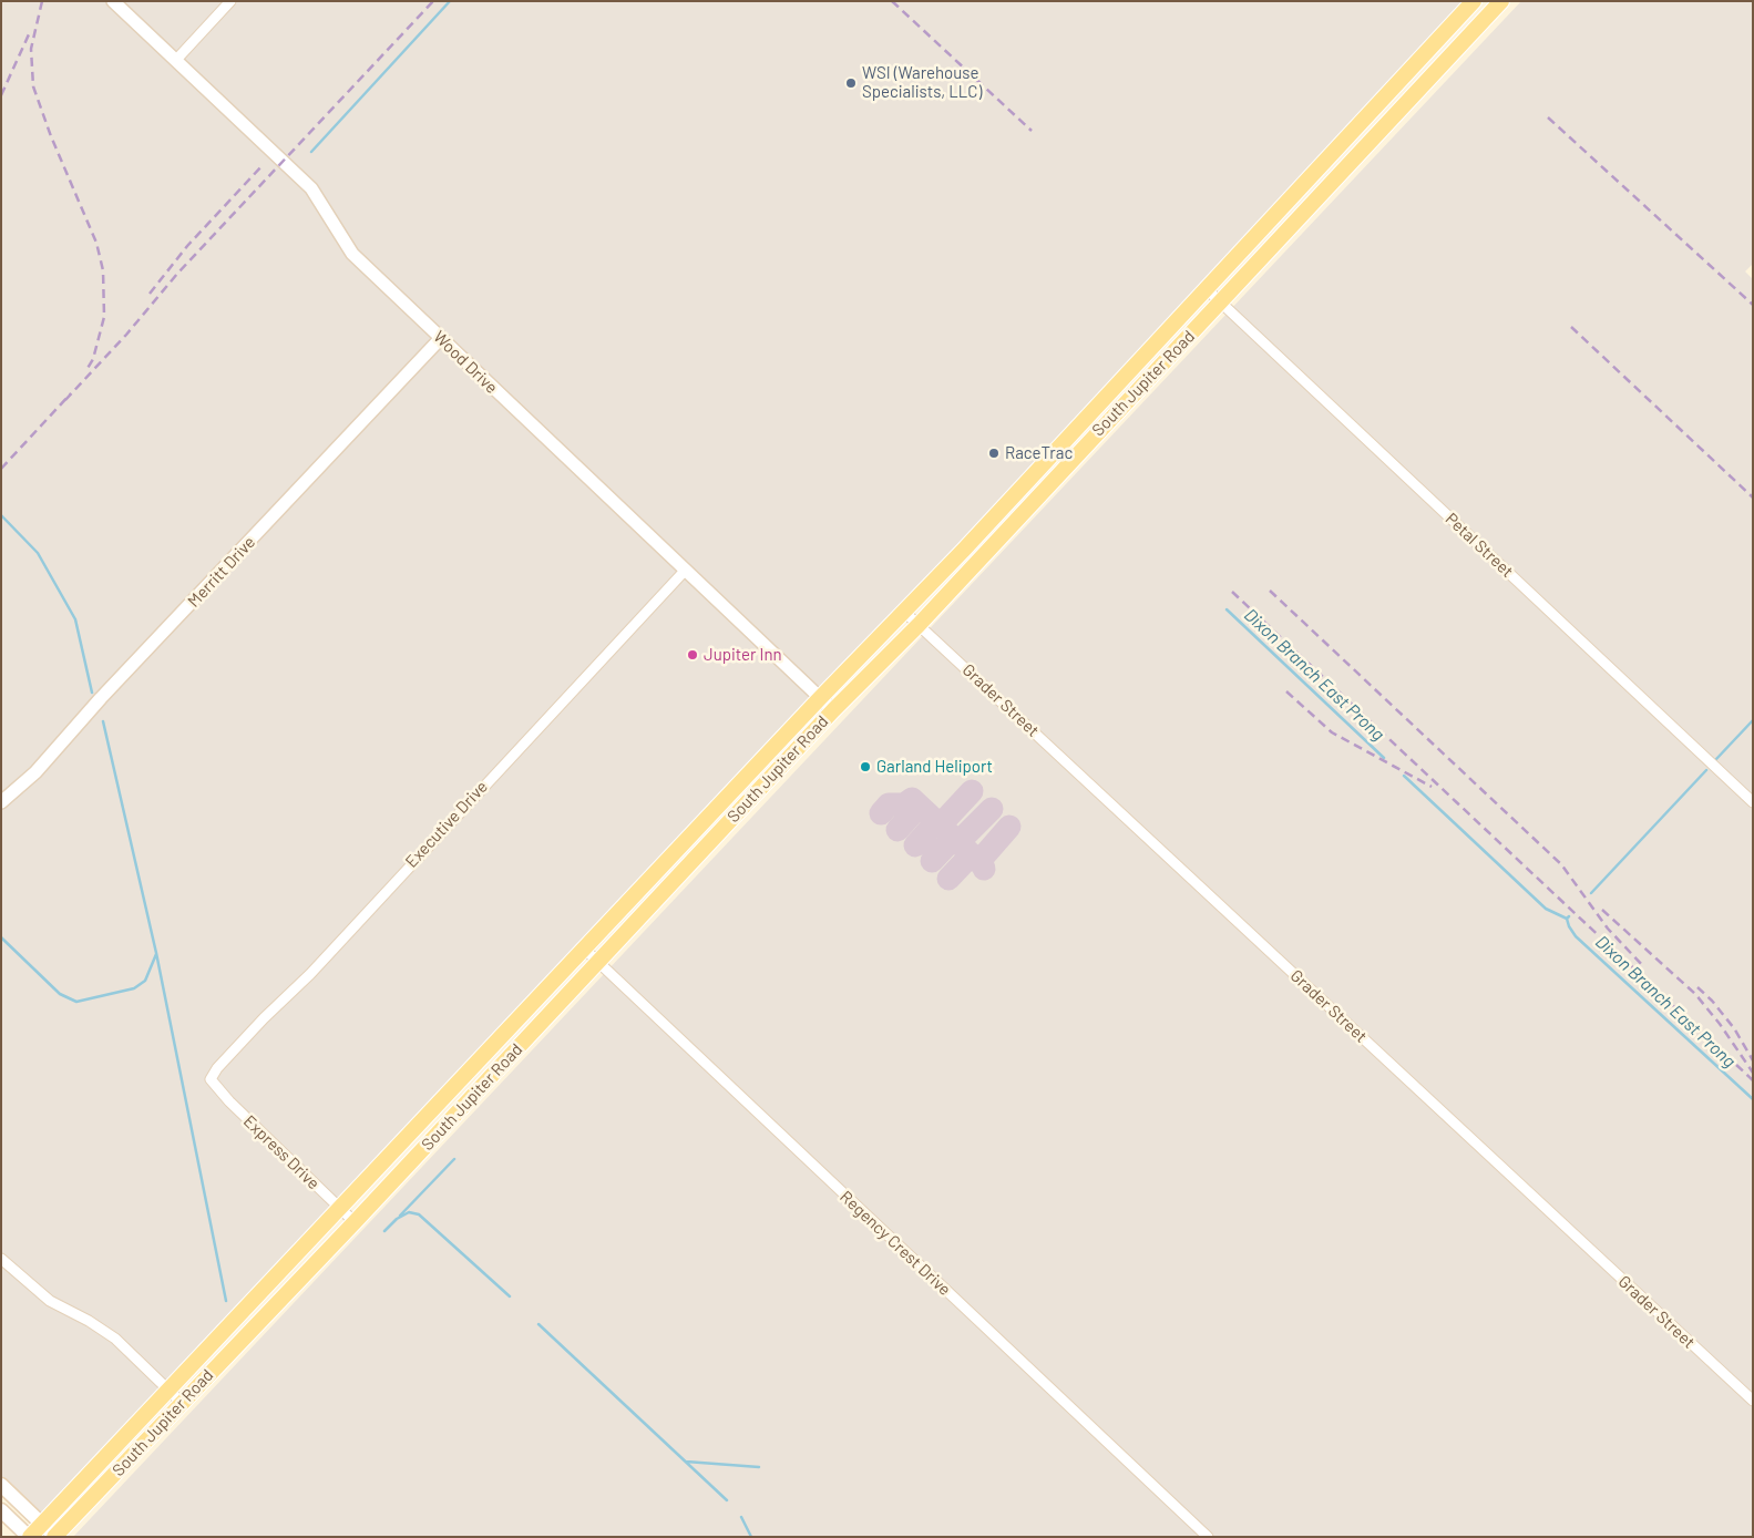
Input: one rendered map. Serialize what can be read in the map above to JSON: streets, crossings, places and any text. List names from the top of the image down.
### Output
{
  "streets": {
    "main road": ["South Jupiter Road"],
    "street": [
      "Wood Drive",
      "Petal Street",
      "Merritt Drive",
      "Grader Street",
      "Executive Drive",
      "Express Drive",
      "Regency Crest Drive"
    ]
  },
  "crossings": [
    ["Wood Drive", "South Jupiter Road"],
    ["Wood Drive", "Merritt Drive"],
    ["Wood Drive", "Executive Drive"],
    ["South Jupiter Road", "Petal Street"],
    ["South Jupiter Road", "Grader Street"],
    ["South Jupiter Road", "Express Drive"],
    ["South Jupiter Road", "Regency Crest Drive"],
    ["Executive Drive", "Express Drive"]
  ],
  "water": ["Dixon Branch East Prong"],
  "places": [
    "WSI (Warehouse Specialists, LLC)",
    "RaceTrac",
    "Jupiter Inn",
    "Garland Heliport"
  ]
}
